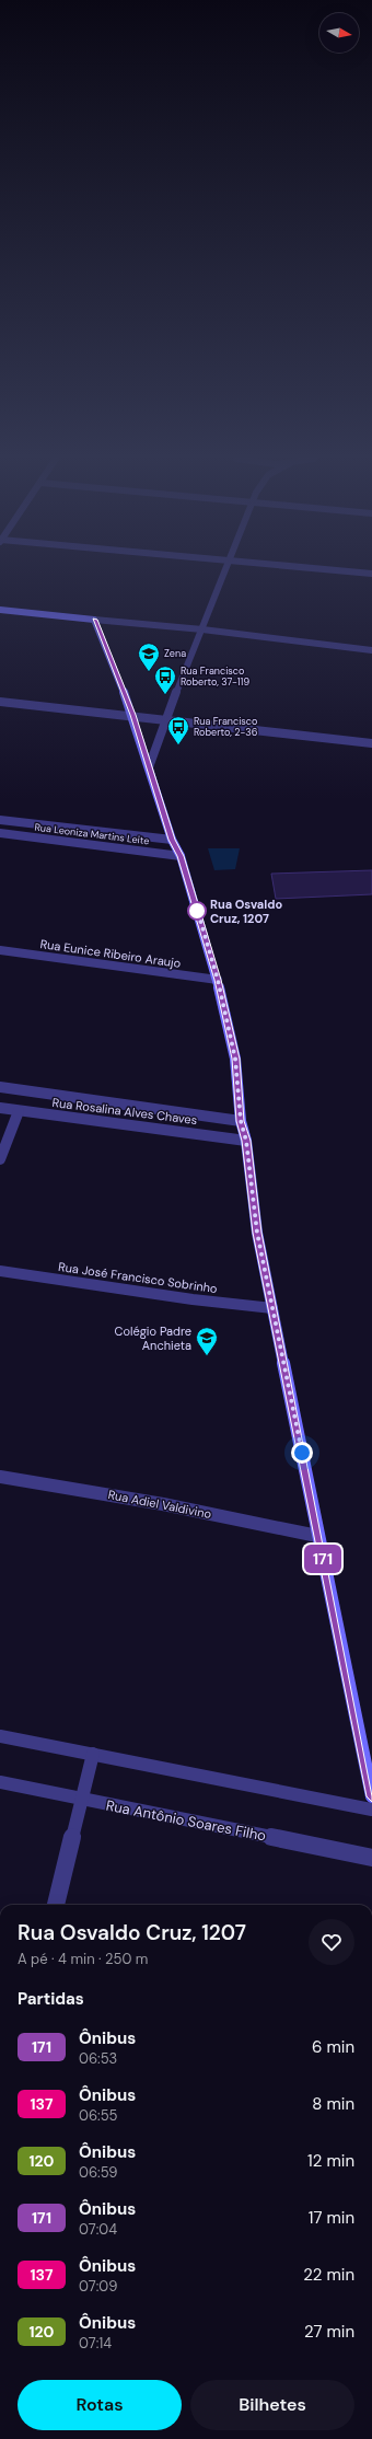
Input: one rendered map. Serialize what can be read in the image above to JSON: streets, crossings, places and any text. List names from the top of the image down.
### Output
{
  "streets": {
    "street": [
      "Rua Leoniza Martins Leite",
      "Rua Eunice Ribeiro Araujo",
      "Rua Rosalina Alves Chaves",
      "Rua José Francisco Sobrinho",
      "Rua Adiel Valdivino",
      "Rua Antônio Soares Filho"
    ]
  },
  "places": {
    "school or university": ["Zena", "Colégio Padre Anchieta"],
    "bus stop": ["Rua Francisco Roberto, 37-119", "Rua Francisco Roberto, 2-36"],
    "other": ["Rua Osvaldo Cruz, 1207"]
  },
  "lines": ["bus line 171"],
  "north": "right",
  "page": {
    "on_map": "171",
    "heading": [
      ["Rua Osvaldo Cruz, 1207", "A pé · 4 min · 250 m"],
      "Partidas"
    ],
    "list": [
      {
        "mark": "171",
        "name": "Ônibus",
        "note": "06:53",
        "value": "6 min"
      },
      {
        "mark": "137",
        "name": "Ônibus",
        "note": "06:55",
        "value": "8 min"
      },
      {
        "mark": "120",
        "name": "Ônibus",
        "note": "06:59",
        "value": "12 min"
      },
      {
        "mark": "171",
        "name": "Ônibus",
        "note": "07:04",
        "value": "17 min"
      },
      {
        "mark": "137",
        "name": "Ônibus",
        "note": "07:09",
        "value": "22 min"
      },
      {
        "mark": "120",
        "name": "Ônibus",
        "note": "07:14",
        "value": "27 min"
      }
    ],
    "buttons": ["Rotas", "Bilhetes"]
  }
}
